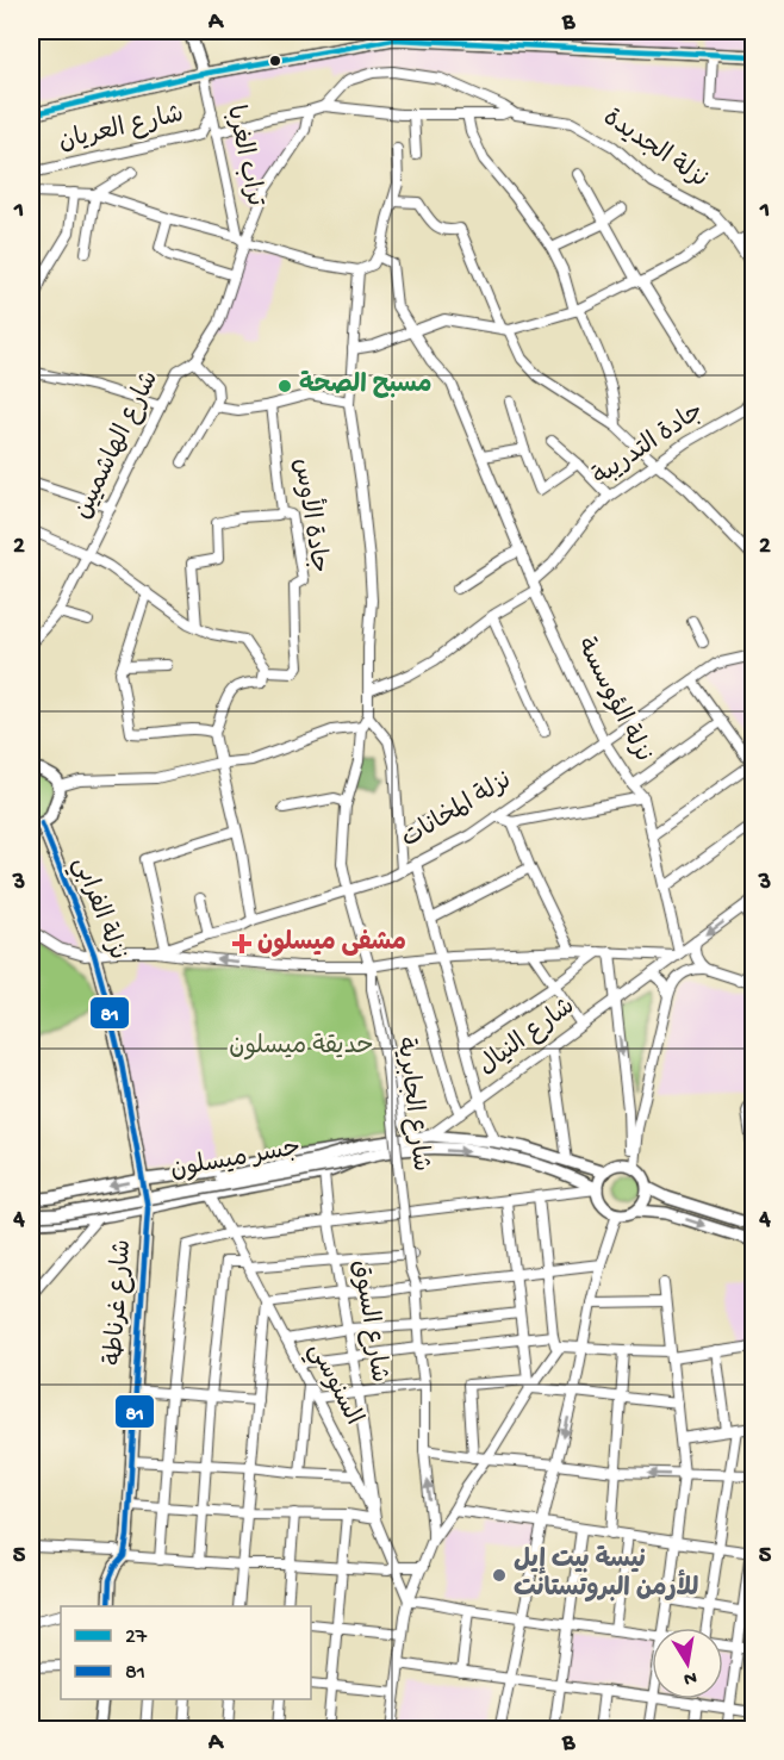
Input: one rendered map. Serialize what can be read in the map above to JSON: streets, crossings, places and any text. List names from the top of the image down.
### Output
{
  "streets": {
    "main road": ["نزلة الفرابي", "جسر ميسلون", "شارع غرناطة"],
    "street": [
      "شارع العريان",
      "نزلة الجديدة",
      "تراب الغربا",
      "شارع الهاشميين",
      "جادة التدريبة",
      "جادة الأوس",
      "نزلة الؤوسسة",
      "نزلة المخانات",
      "شارع النيال",
      "شارع الجابرية",
      "شارع السوق",
      "السنوسي"
    ]
  },
  "crossings": [
    ["شارع العريان", "تراب الغربا"],
    ["تراب الغربا", "شارع الهاشميين"],
    ["جادة التدريبة", "نزلة الؤوسسة"],
    ["نزلة الؤوسسة", "نزلة المخانات"],
    ["نزلة الؤوسسة", "شارع النيال"],
    ["نزلة الفرابي", "شارع غرناطة"],
    ["شارع السوق", "السنوسي"]
  ],
  "parks": ["حديقة ميسلون"],
  "places": {
    "other": ["مسبح الصحة", "نيسة بيت إيل للأرمن البروتستانت"],
    "health": ["مشفى ميسلون"]
  },
  "lines": ["transit line 27", "transit line 81"],
  "legend": ["27", "81"],
  "north": "bottom",
  "grid": {
    "columns": ["A", "B"],
    "rows": [
      "1",
      "2",
      "3",
      "4",
      "5"
    ]
  }
}
